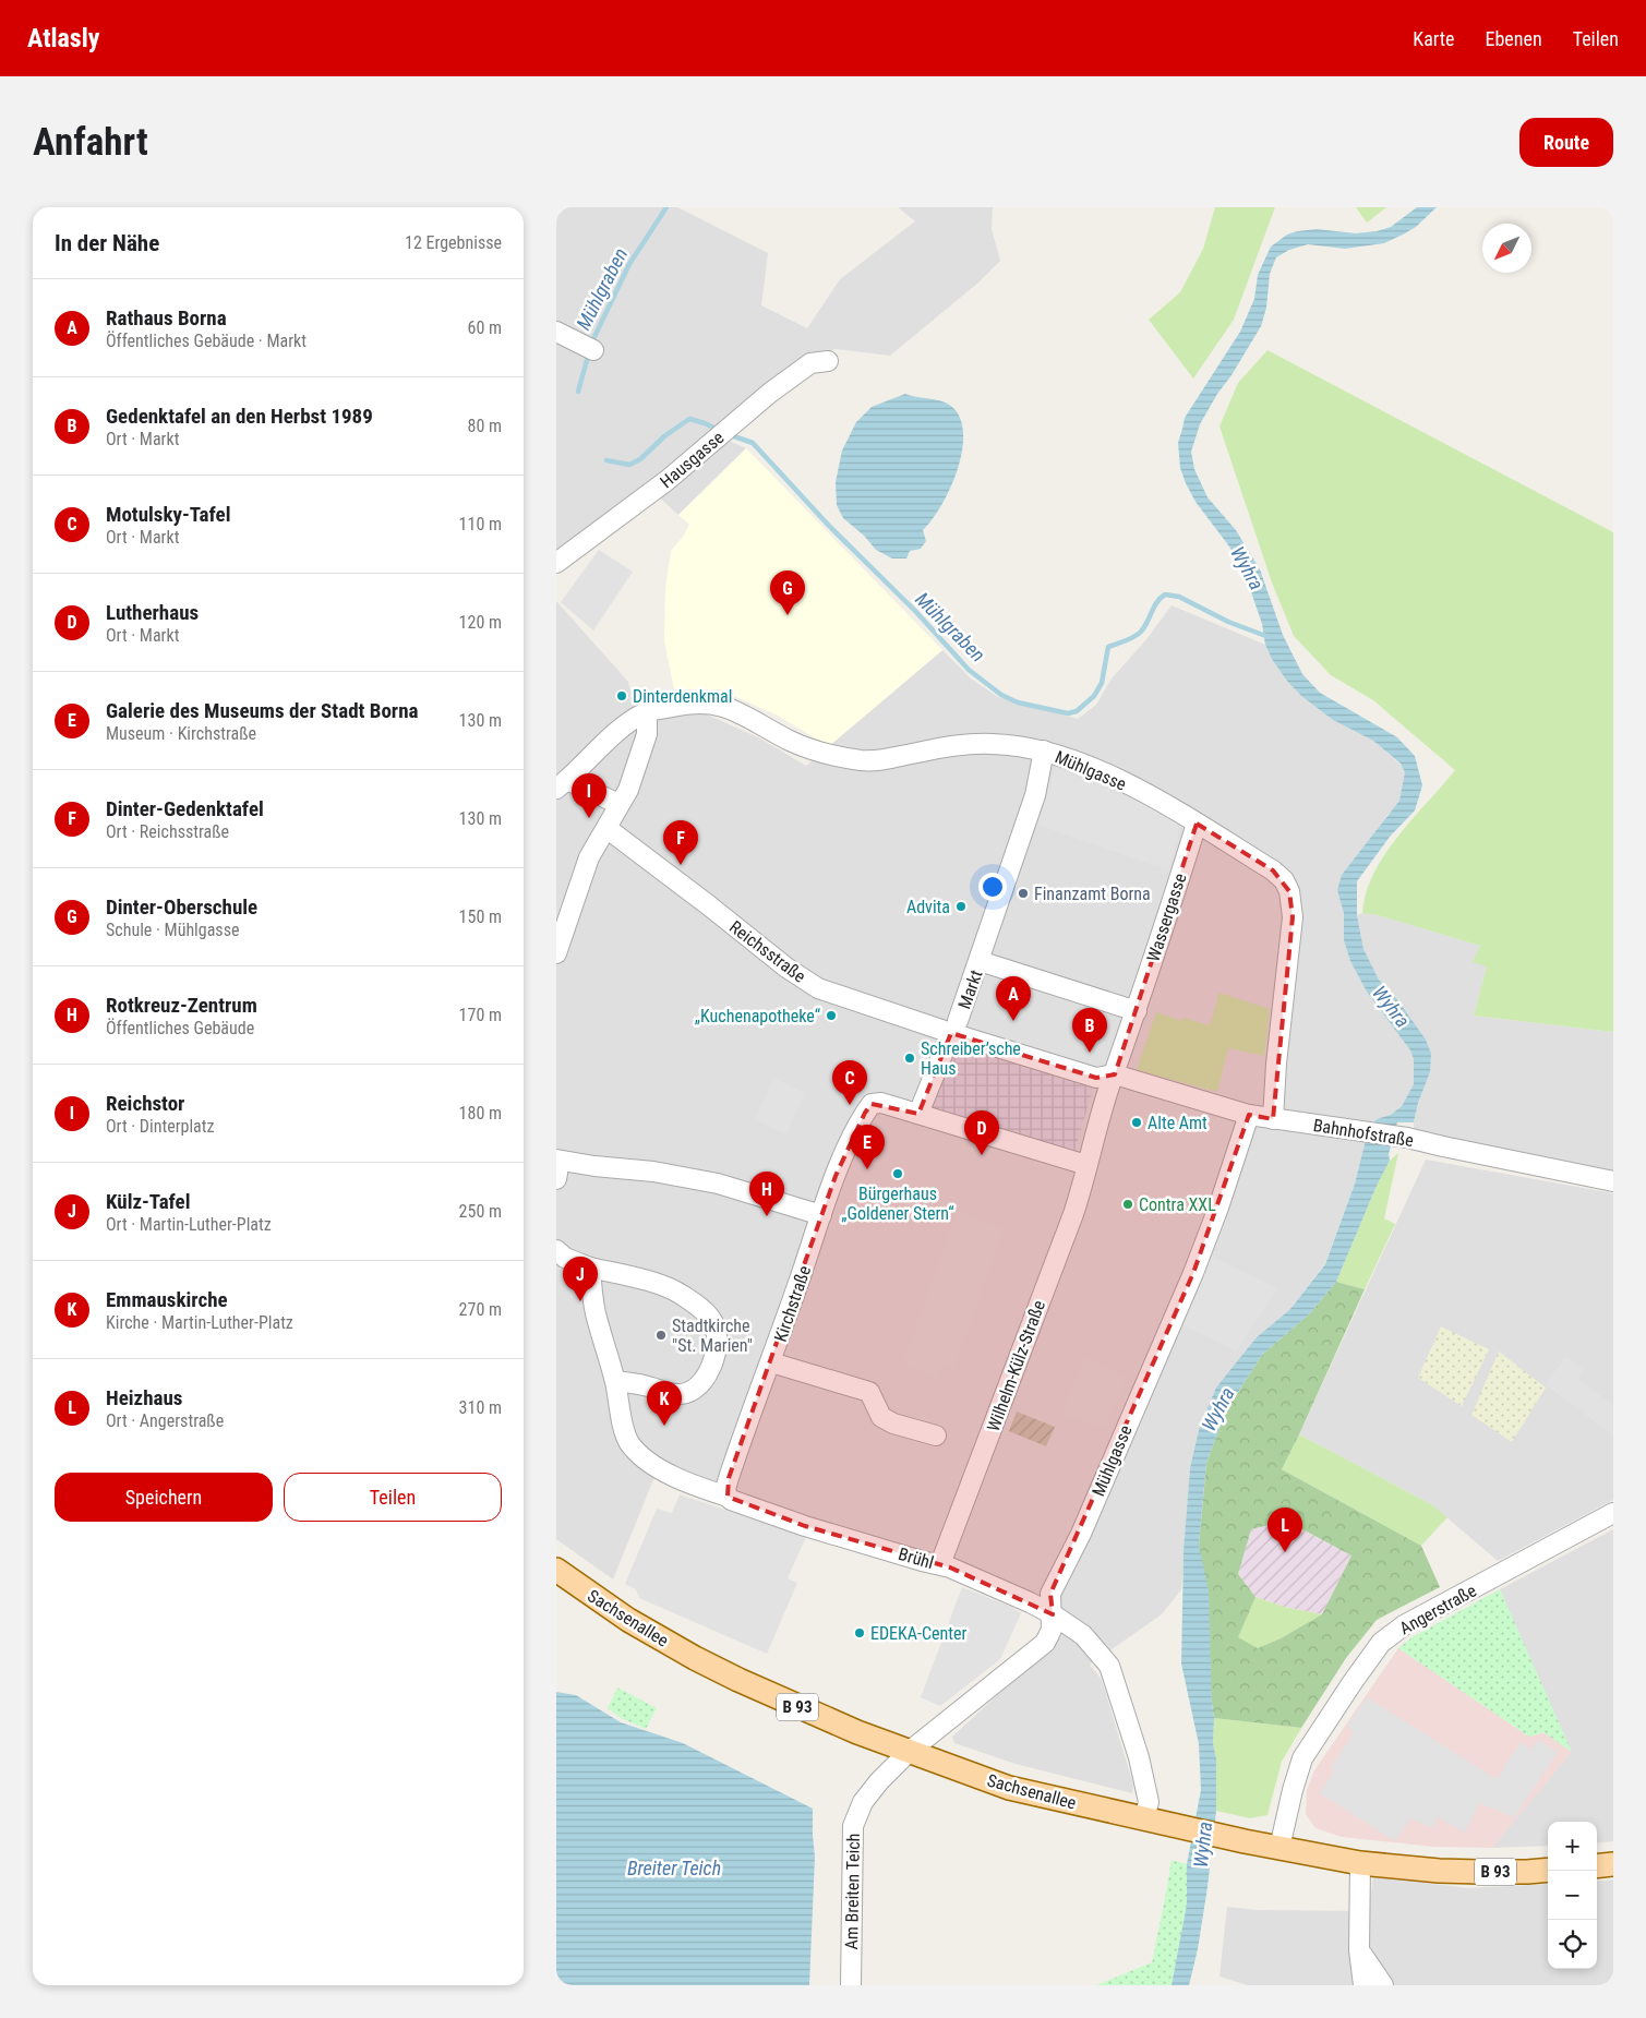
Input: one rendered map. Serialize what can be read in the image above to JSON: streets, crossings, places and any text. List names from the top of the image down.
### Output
{
  "streets": {
    "main road": ["Sachsenallee", "B 93"],
    "street": [
      "Hausgasse",
      "Mühlgasse",
      "Wassergasse",
      "Reichsstraße",
      "Markt",
      "Bahnhofstraße",
      "Kirchstraße",
      "Wilhelm-Külz-Straße",
      "Brühl",
      "Angerstraße",
      "Am Breiten Teich"
    ]
  },
  "crossings": [
    ["Mühlgasse", "Wassergasse"],
    ["Mühlgasse", "Bahnhofstraße"],
    ["Mühlgasse", "Brühl"],
    ["Mühlgasse", "Sachsenallee"],
    ["Mühlgasse", "Am Breiten Teich"],
    ["Wassergasse", "Markt"],
    ["Reichsstraße", "Markt"],
    ["Markt", "Kirchstraße"],
    ["Kirchstraße", "Brühl"],
    ["Wilhelm-Külz-Straße", "Brühl"],
    ["Brühl", "Sachsenallee"],
    ["Angerstraße", "Sachsenallee"],
    ["Sachsenallee", "Am Breiten Teich"]
  ],
  "water": ["Mühlgraben", "Wyhra", "Breiter Teich"],
  "places": [
    "Dinterdenkmal",
    "Finanzamt Borna",
    "Advita",
    "„Kuchenapotheke“",
    "Schreiber’sche Haus",
    "Alte Amt",
    "Bürgerhaus „Goldener Stern“",
    "Contra XXL",
    "Stadtkirche \"St. Marien\"",
    "EDEKA-Center"
  ],
  "north": "bottom left",
  "page": {
    "header": "Atlasly",
    "nav": ["Karte", "Ebenen", "Teilen"],
    "buttons": [
      "Route",
      ["Speichern", "Teilen"]
    ],
    "title": "Anfahrt",
    "heading": ["In der Nähe", "12 Ergebnisse"],
    "list": [
      {
        "mark": "A",
        "name": "Rathaus Borna",
        "note": "Öffentliches Gebäude · Markt",
        "value": "60 m"
      },
      {
        "mark": "B",
        "name": "Gedenktafel an den Herbst 1989",
        "note": "Ort · Markt",
        "value": "80 m"
      },
      {
        "mark": "C",
        "name": "Motulsky-Tafel",
        "note": "Ort · Markt",
        "value": "110 m"
      },
      {
        "mark": "D",
        "name": "Lutherhaus",
        "note": "Ort · Markt",
        "value": "120 m"
      },
      {
        "mark": "E",
        "name": "Galerie des Museums der Stadt Borna",
        "note": "Museum · Kirchstraße",
        "value": "130 m"
      },
      {
        "mark": "F",
        "name": "Dinter-Gedenktafel",
        "note": "Ort · Reichsstraße",
        "value": "130 m"
      },
      {
        "mark": "G",
        "name": "Dinter-Oberschule",
        "note": "Schule · Mühlgasse",
        "value": "150 m"
      },
      {
        "mark": "H",
        "name": "Rotkreuz-Zentrum",
        "note": "Öffentliches Gebäude",
        "value": "170 m"
      },
      {
        "mark": "I",
        "name": "Reichstor",
        "note": "Ort · Dinterplatz",
        "value": "180 m"
      },
      {
        "mark": "J",
        "name": "Külz-Tafel",
        "note": "Ort · Martin-Luther-Platz",
        "value": "250 m"
      },
      {
        "mark": "K",
        "name": "Emmauskirche",
        "note": "Kirche · Martin-Luther-Platz",
        "value": "270 m"
      },
      {
        "mark": "L",
        "name": "Heizhaus",
        "note": "Ort · Angerstraße",
        "value": "310 m"
      }
    ],
    "pins": [
      "G",
      "I",
      "F",
      "A",
      "B",
      "C",
      "D",
      "E",
      "H",
      "J",
      "K",
      "L"
    ],
    "map_buttons": ["+", "−"]
  }
}
